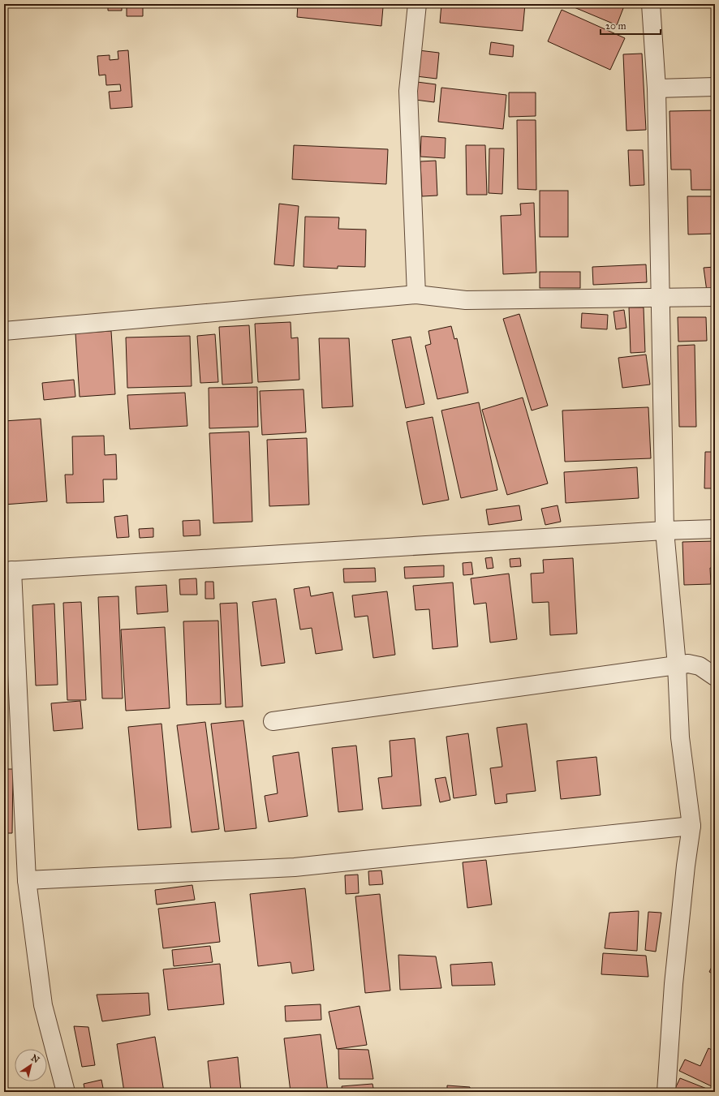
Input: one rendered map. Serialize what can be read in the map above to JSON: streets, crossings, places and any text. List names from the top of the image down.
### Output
{
  "scale_bar": "20 m",
  "north": "top right"
}
